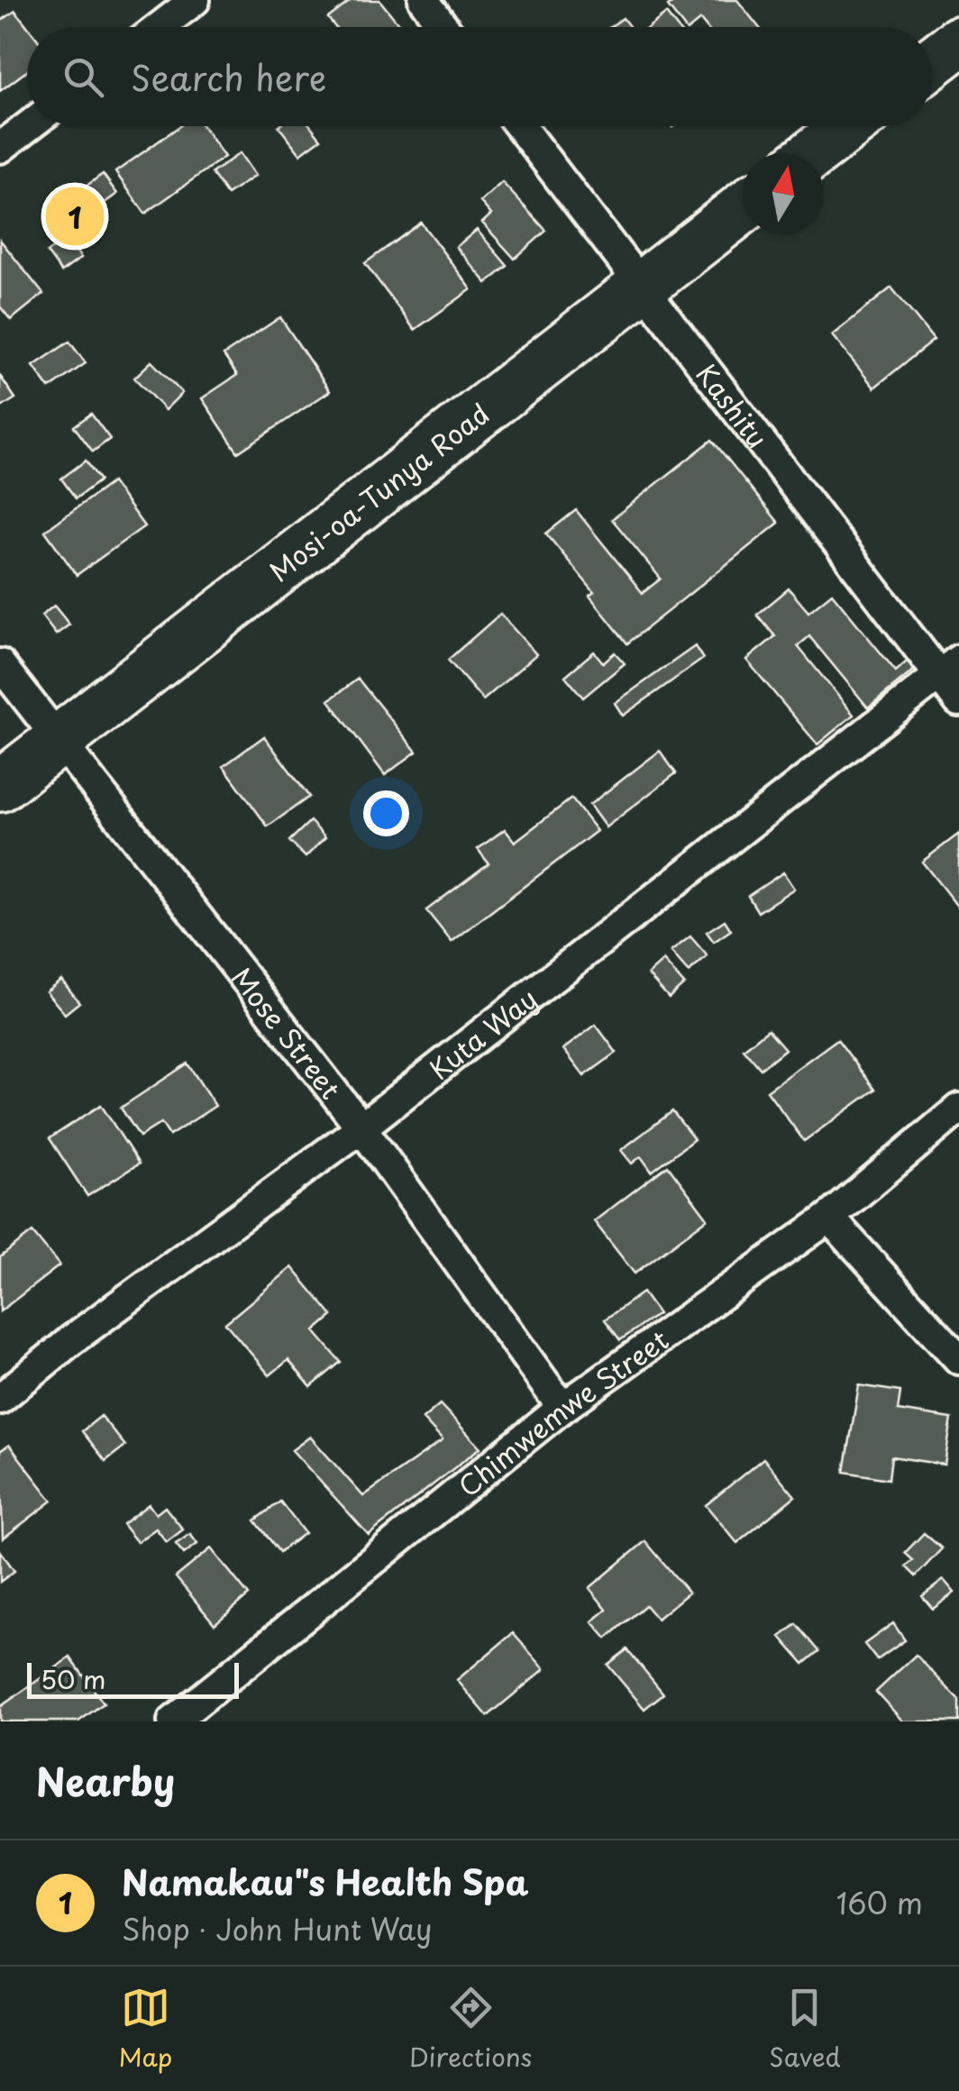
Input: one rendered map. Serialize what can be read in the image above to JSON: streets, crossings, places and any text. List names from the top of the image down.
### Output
{
  "streets": {
    "highway": ["Mosi-oa-Tunya Road"],
    "street": [
      "Kashitu",
      "Mose Street",
      "Kuta Way",
      "Chimwemwe Street"
    ]
  },
  "crossings": [
    ["Kashitu", "Mosi-oa-Tunya Road"],
    ["Kashitu", "Kuta Way"],
    ["Mosi-oa-Tunya Road", "Mose Street"],
    ["Mose Street", "Kuta Way"],
    ["Mose Street", "Chimwemwe Street"]
  ],
  "scale_bar": "50 m",
  "north": "top",
  "page": {
    "search": "Search here",
    "pins": "1",
    "scale": "50 m",
    "heading": "Nearby",
    "list": [
      {
        "mark": "1",
        "name": "Namakau\"s Health Spa",
        "note": "Shop · John Hunt Way",
        "value": "160 m"
      }
    ],
    "nav": ["Map", "Directions", "Saved"]
  }
}
